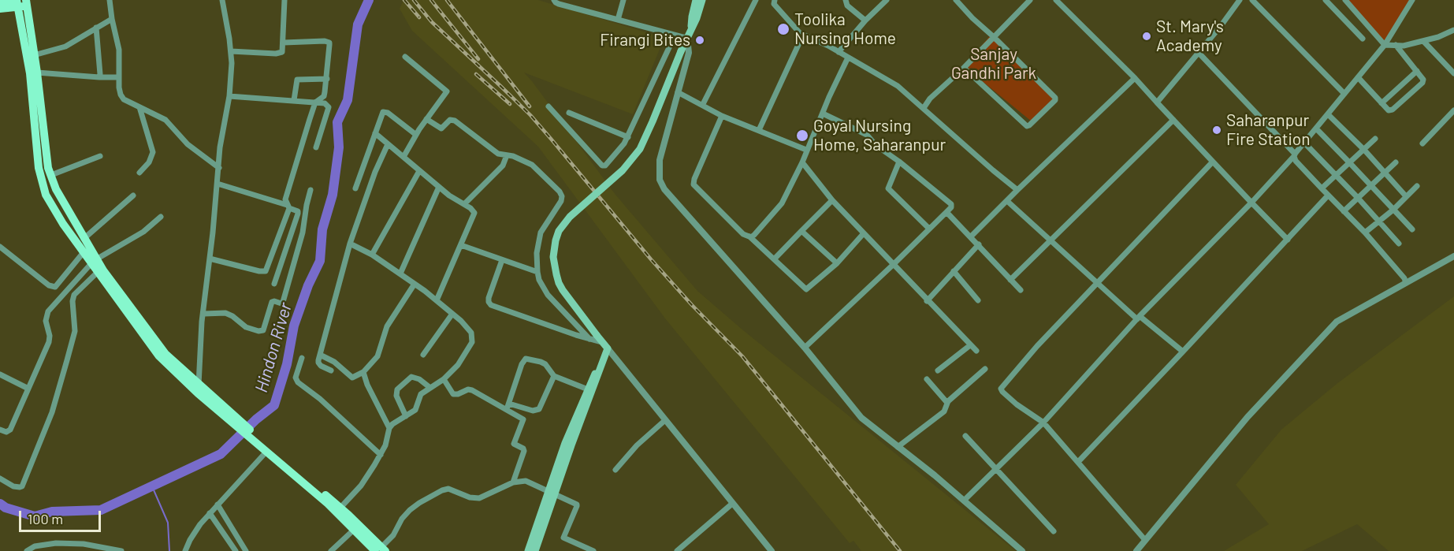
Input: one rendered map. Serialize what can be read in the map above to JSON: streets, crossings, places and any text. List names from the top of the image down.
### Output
{
  "water": ["Hindon River"],
  "parks": ["Sanjay Gandhi Park"],
  "places": [
    "Toolika Nursing Home",
    "St. Mary's Academy",
    "Firangi Bites",
    "Saharanpur Fire Station",
    "Goyal Nursing Home, Saharanpur"
  ],
  "scale_bar": "100 m"
}
